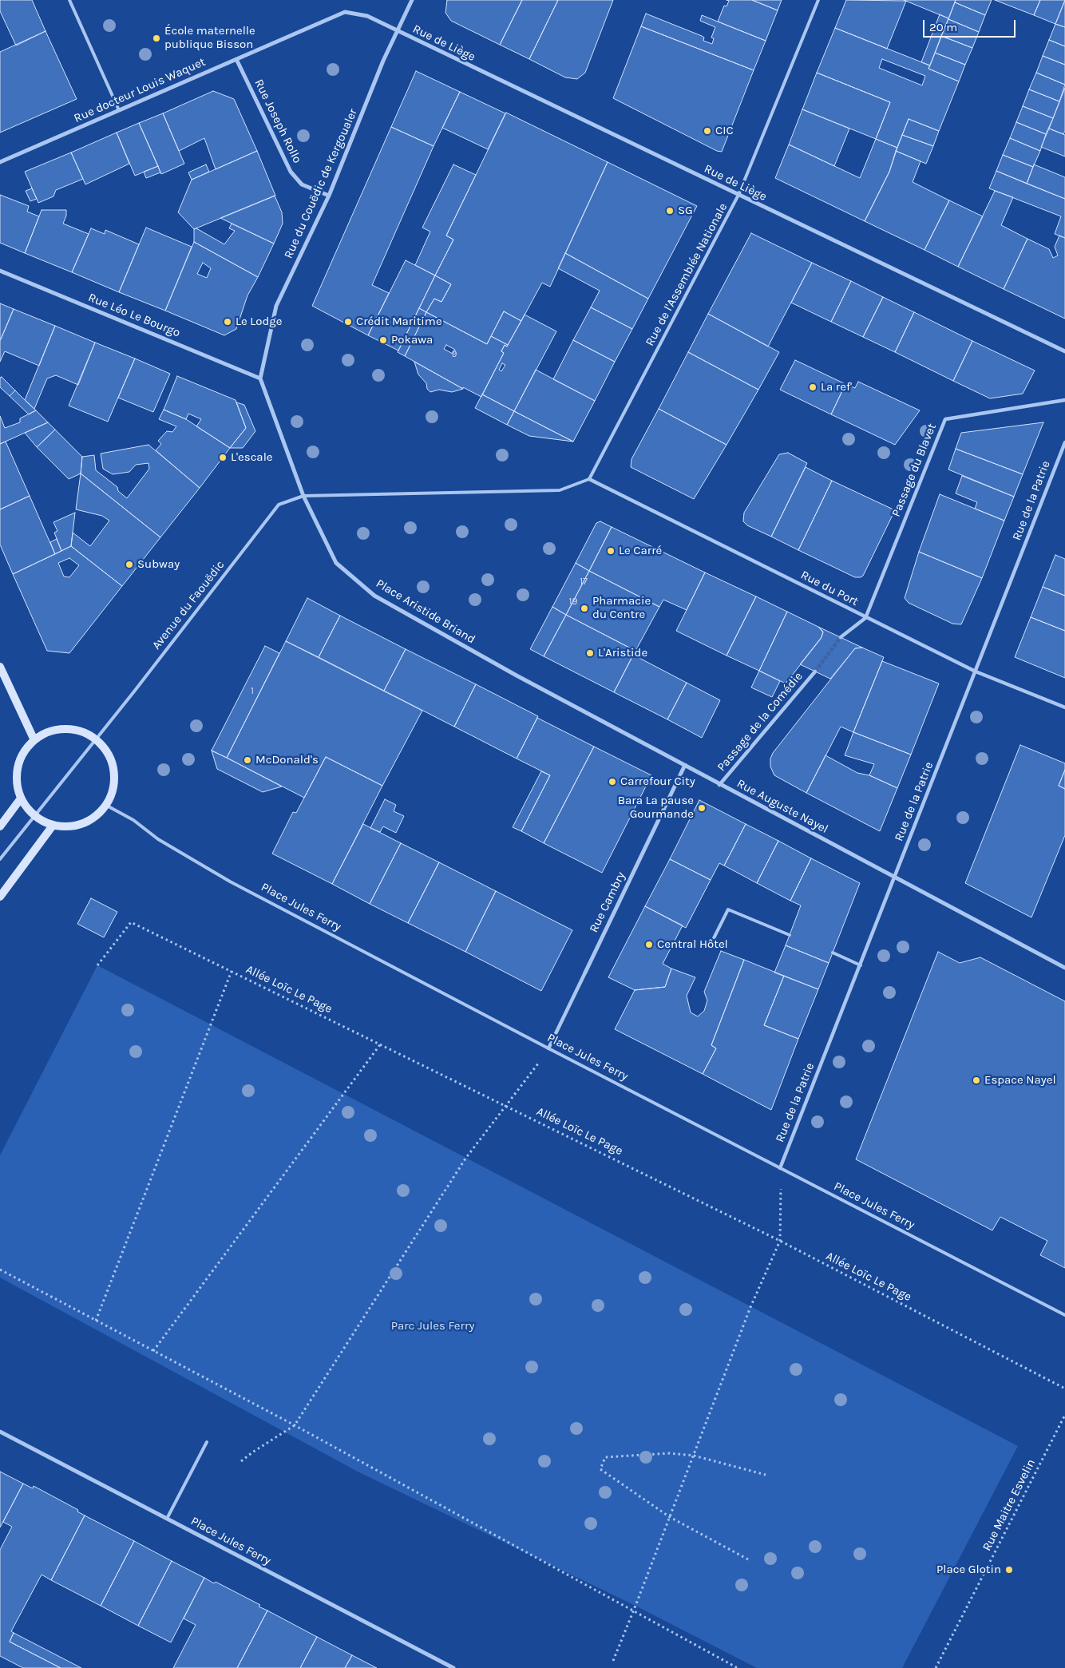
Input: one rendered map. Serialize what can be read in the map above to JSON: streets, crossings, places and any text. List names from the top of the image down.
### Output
{
  "streets": {
    "street": [
      "Rue de Liège",
      "Rue docteur Louis Waquet",
      "Rue Joseph Rollo",
      "Rue du Couëdic de Kergoualer",
      "Rue Léo Le Bourgo",
      "Passage du Blavet",
      "Rue de la Patrie",
      "Rue du Port",
      "Place Aristide Briand",
      "Passage de la Comédie",
      "Rue Auguste Nayel",
      "Rue Cambry",
      "Place Jules Ferry"
    ],
    "lane": ["Rue de l'Assemblée Nationale", "Avenue du Faouëdic"],
    "path": ["Allée Loïc Le Page", "Rue Maitre Esvelin"]
  },
  "crossings": [
    ["Rue de Liège", "Rue docteur Louis Waquet"],
    ["Rue de Liège", "Rue du Couëdic de Kergoualer"],
    ["Rue de Liège", "Rue de l'Assemblée Nationale"],
    ["Rue docteur Louis Waquet", "Rue Joseph Rollo"],
    ["Rue docteur Louis Waquet", "Rue du Couëdic de Kergoualer"],
    ["Rue Joseph Rollo", "Rue du Couëdic de Kergoualer"],
    ["Rue du Couëdic de Kergoualer", "Rue Léo Le Bourgo"],
    ["Rue du Couëdic de Kergoualer", "Place Aristide Briand"],
    ["Rue de l'Assemblée Nationale", "Rue du Port"],
    ["Rue Léo Le Bourgo", "Place Aristide Briand"],
    ["Passage du Blavet", "Rue du Port"],
    ["Rue de la Patrie", "Rue du Port"],
    ["Rue de la Patrie", "Rue Auguste Nayel"],
    ["Rue de la Patrie", "Place Jules Ferry"],
    ["Avenue du Faouëdic", "Place Aristide Briand"],
    ["Place Aristide Briand", "Rue Auguste Nayel"],
    ["Passage de la Comédie", "Rue Auguste Nayel"],
    ["Rue Auguste Nayel", "Rue Cambry"],
    ["Rue Cambry", "Place Jules Ferry"]
  ],
  "parks": ["Parc Jules Ferry"],
  "places": [
    "École maternelle publique Bisson",
    "CIC",
    "SG",
    "Le Lodge",
    "Crédit Maritime",
    "Pokawa",
    "La ref'",
    "L'escale",
    "Le Carré",
    "Subway",
    "Pharmacie du Centre",
    "L'Aristide",
    "McDonald's",
    "Carrefour City",
    "Bara La pause Gourmande",
    "Central Hôtel",
    "Espace Nayel",
    "Place Glotin"
  ],
  "house_numbers": [
    "9",
    "17",
    "19",
    "1"
  ],
  "scale_bar": "20 m"
}
